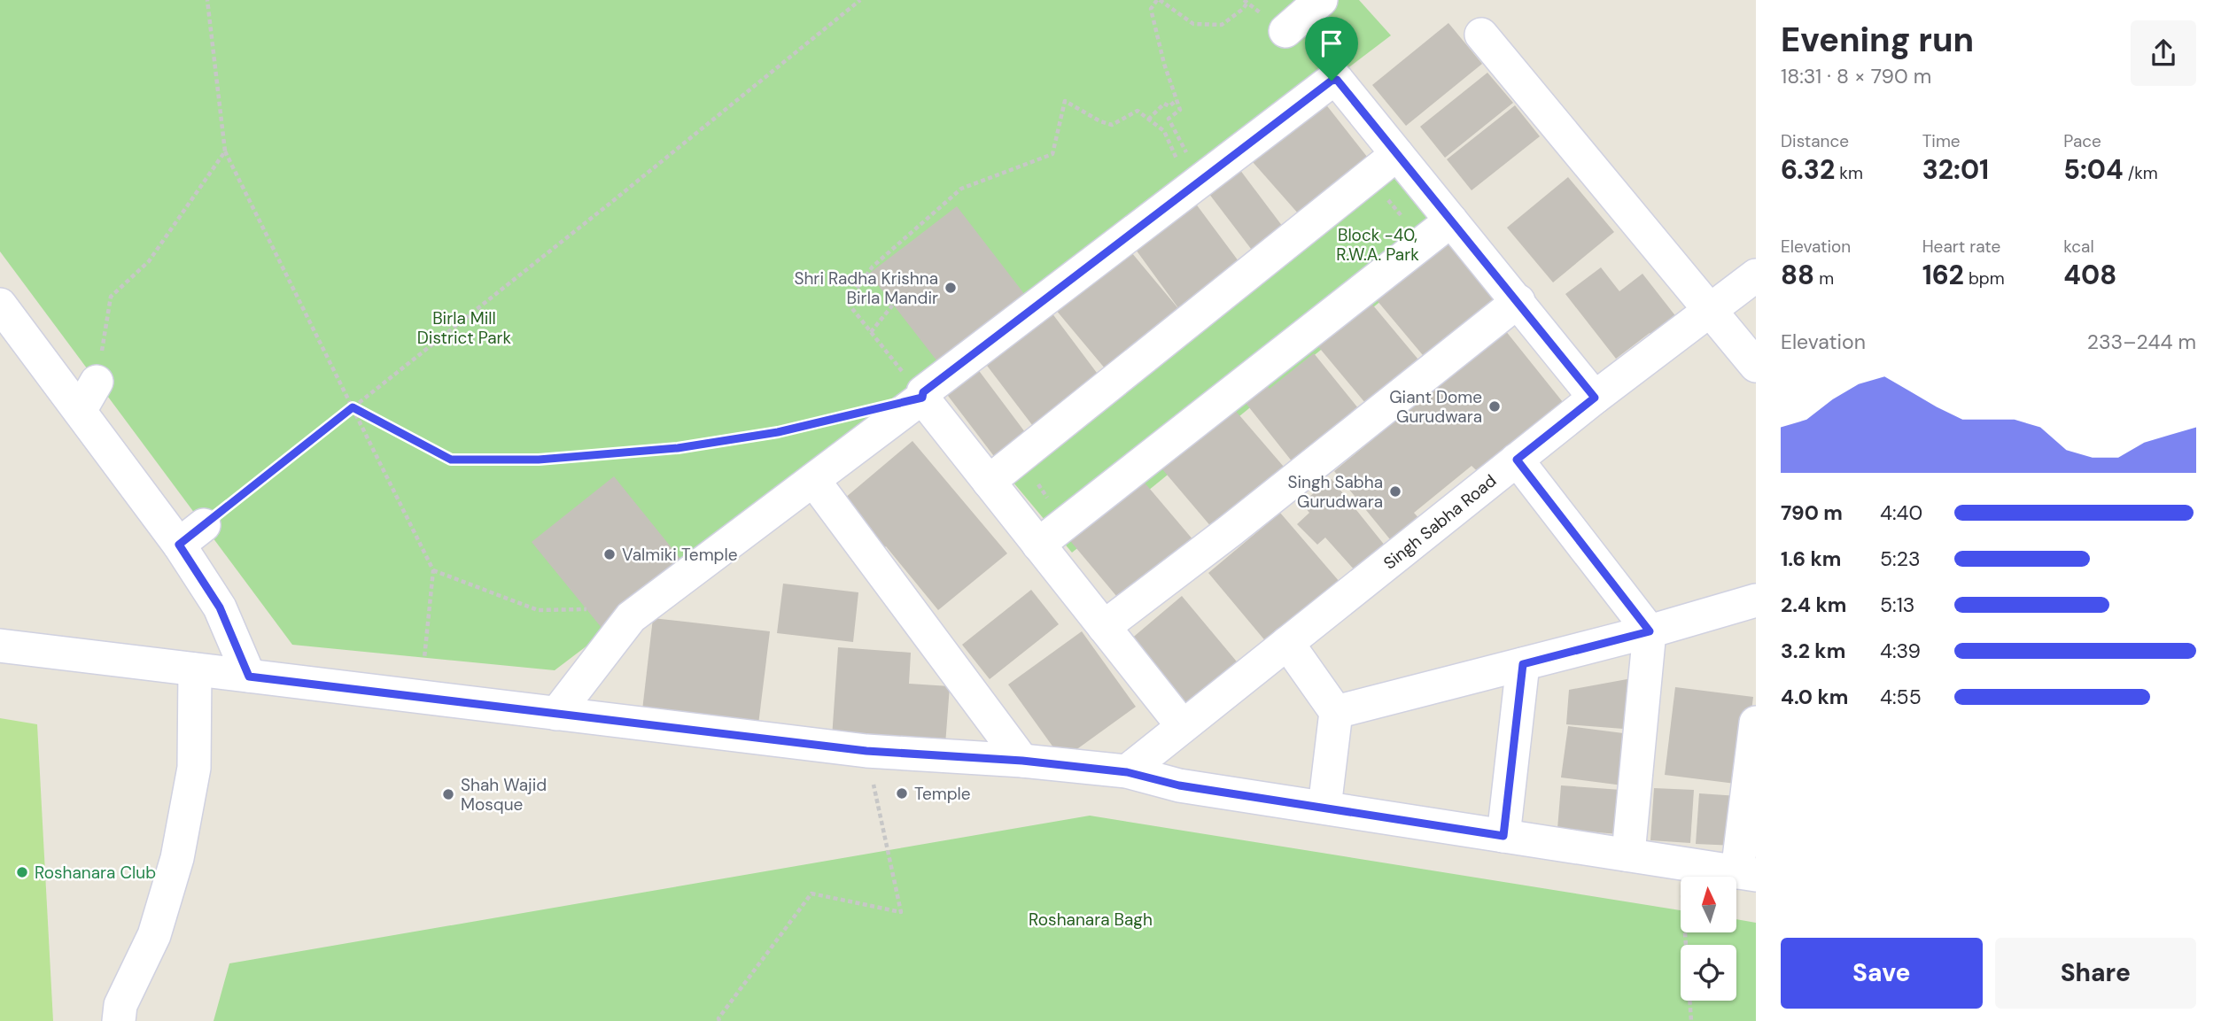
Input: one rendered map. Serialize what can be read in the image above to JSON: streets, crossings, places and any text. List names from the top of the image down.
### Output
{
  "streets": {
    "street": ["Singh Sabha Road"]
  },
  "parks": ["Block -40, R.W.A. Park", "Birla Mill District Park", "Roshanara Bagh"],
  "places": [
    "Shri Radha Krishna Birla Mandir",
    "Giant Dome Gurudwara",
    "Singh Sabha Gurudwara",
    "Valmiki Temple",
    "Temple",
    "Shah Wajid Mosque",
    "Roshanara Club"
  ],
  "north": "top",
  "page": {
    "heading": ["Evening run", "18:31 · 8 × 790 m"],
    "stats": [
      ["Distance", "6.32 km"],
      ["Time", "32:01"],
      ["Pace", "5:04 /km"],
      ["Elevation", "88 m"],
      ["Heart rate", "162 bpm"],
      ["kcal", "408"]
    ],
    "chart": ["Elevation", "233–244 m"],
    "list": [
      {
        "name": "790 m",
        "note": "4:40"
      },
      {
        "name": "1.6 km",
        "note": "5:23"
      },
      {
        "name": "2.4 km",
        "note": "5:13"
      },
      {
        "name": "3.2 km",
        "note": "4:39"
      },
      {
        "name": "4.0 km",
        "note": "4:55"
      }
    ],
    "buttons": ["Save", "Share"]
  }
}
